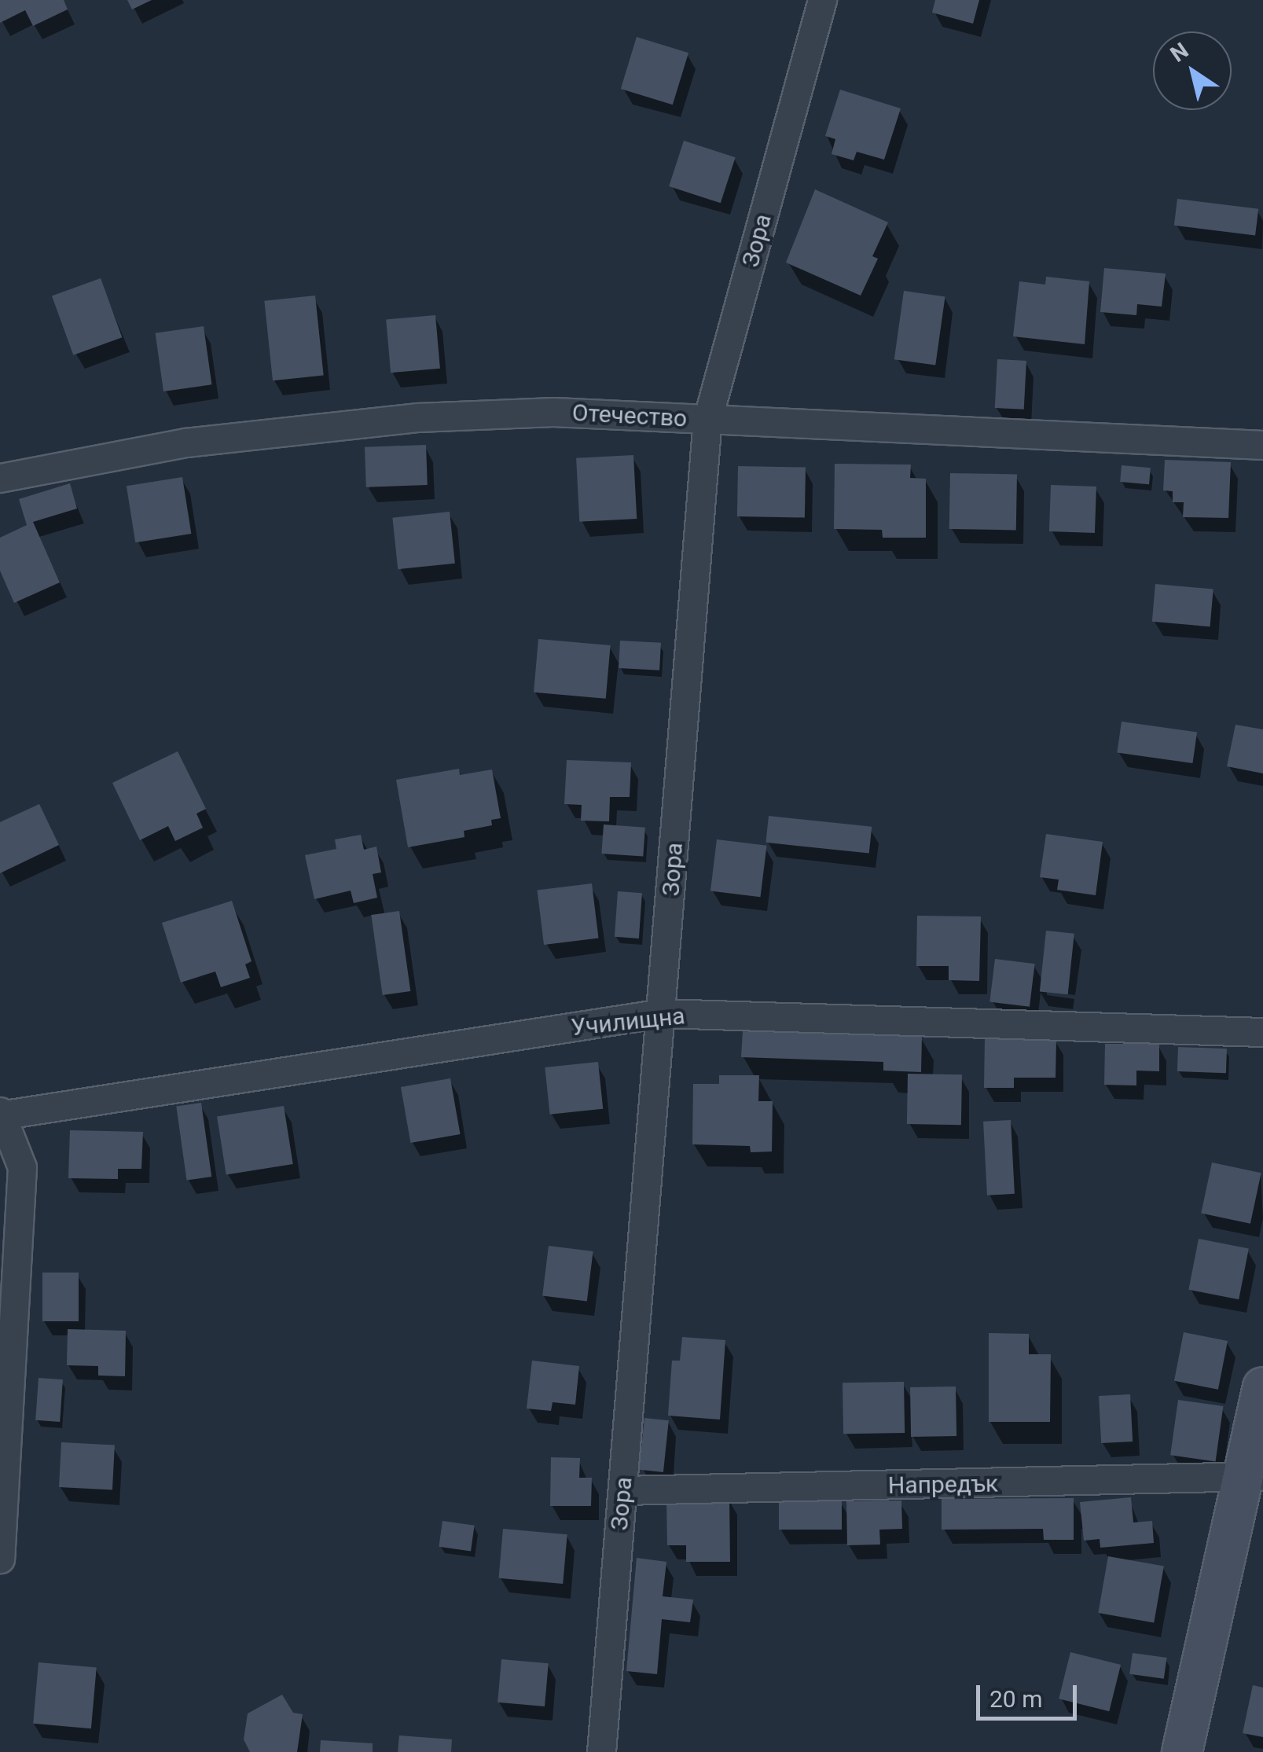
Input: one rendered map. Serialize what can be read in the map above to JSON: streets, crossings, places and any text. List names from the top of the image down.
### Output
{
  "streets": {
    "street": [
      "Зора",
      "Отечество",
      "Училищна",
      "Напредък"
    ]
  },
  "crossings": [
    ["Зора", "Отечество"],
    ["Зора", "Училищна"],
    ["Зора", "Напредък"]
  ],
  "scale_bar": "20 m",
  "north": "top left"
}
